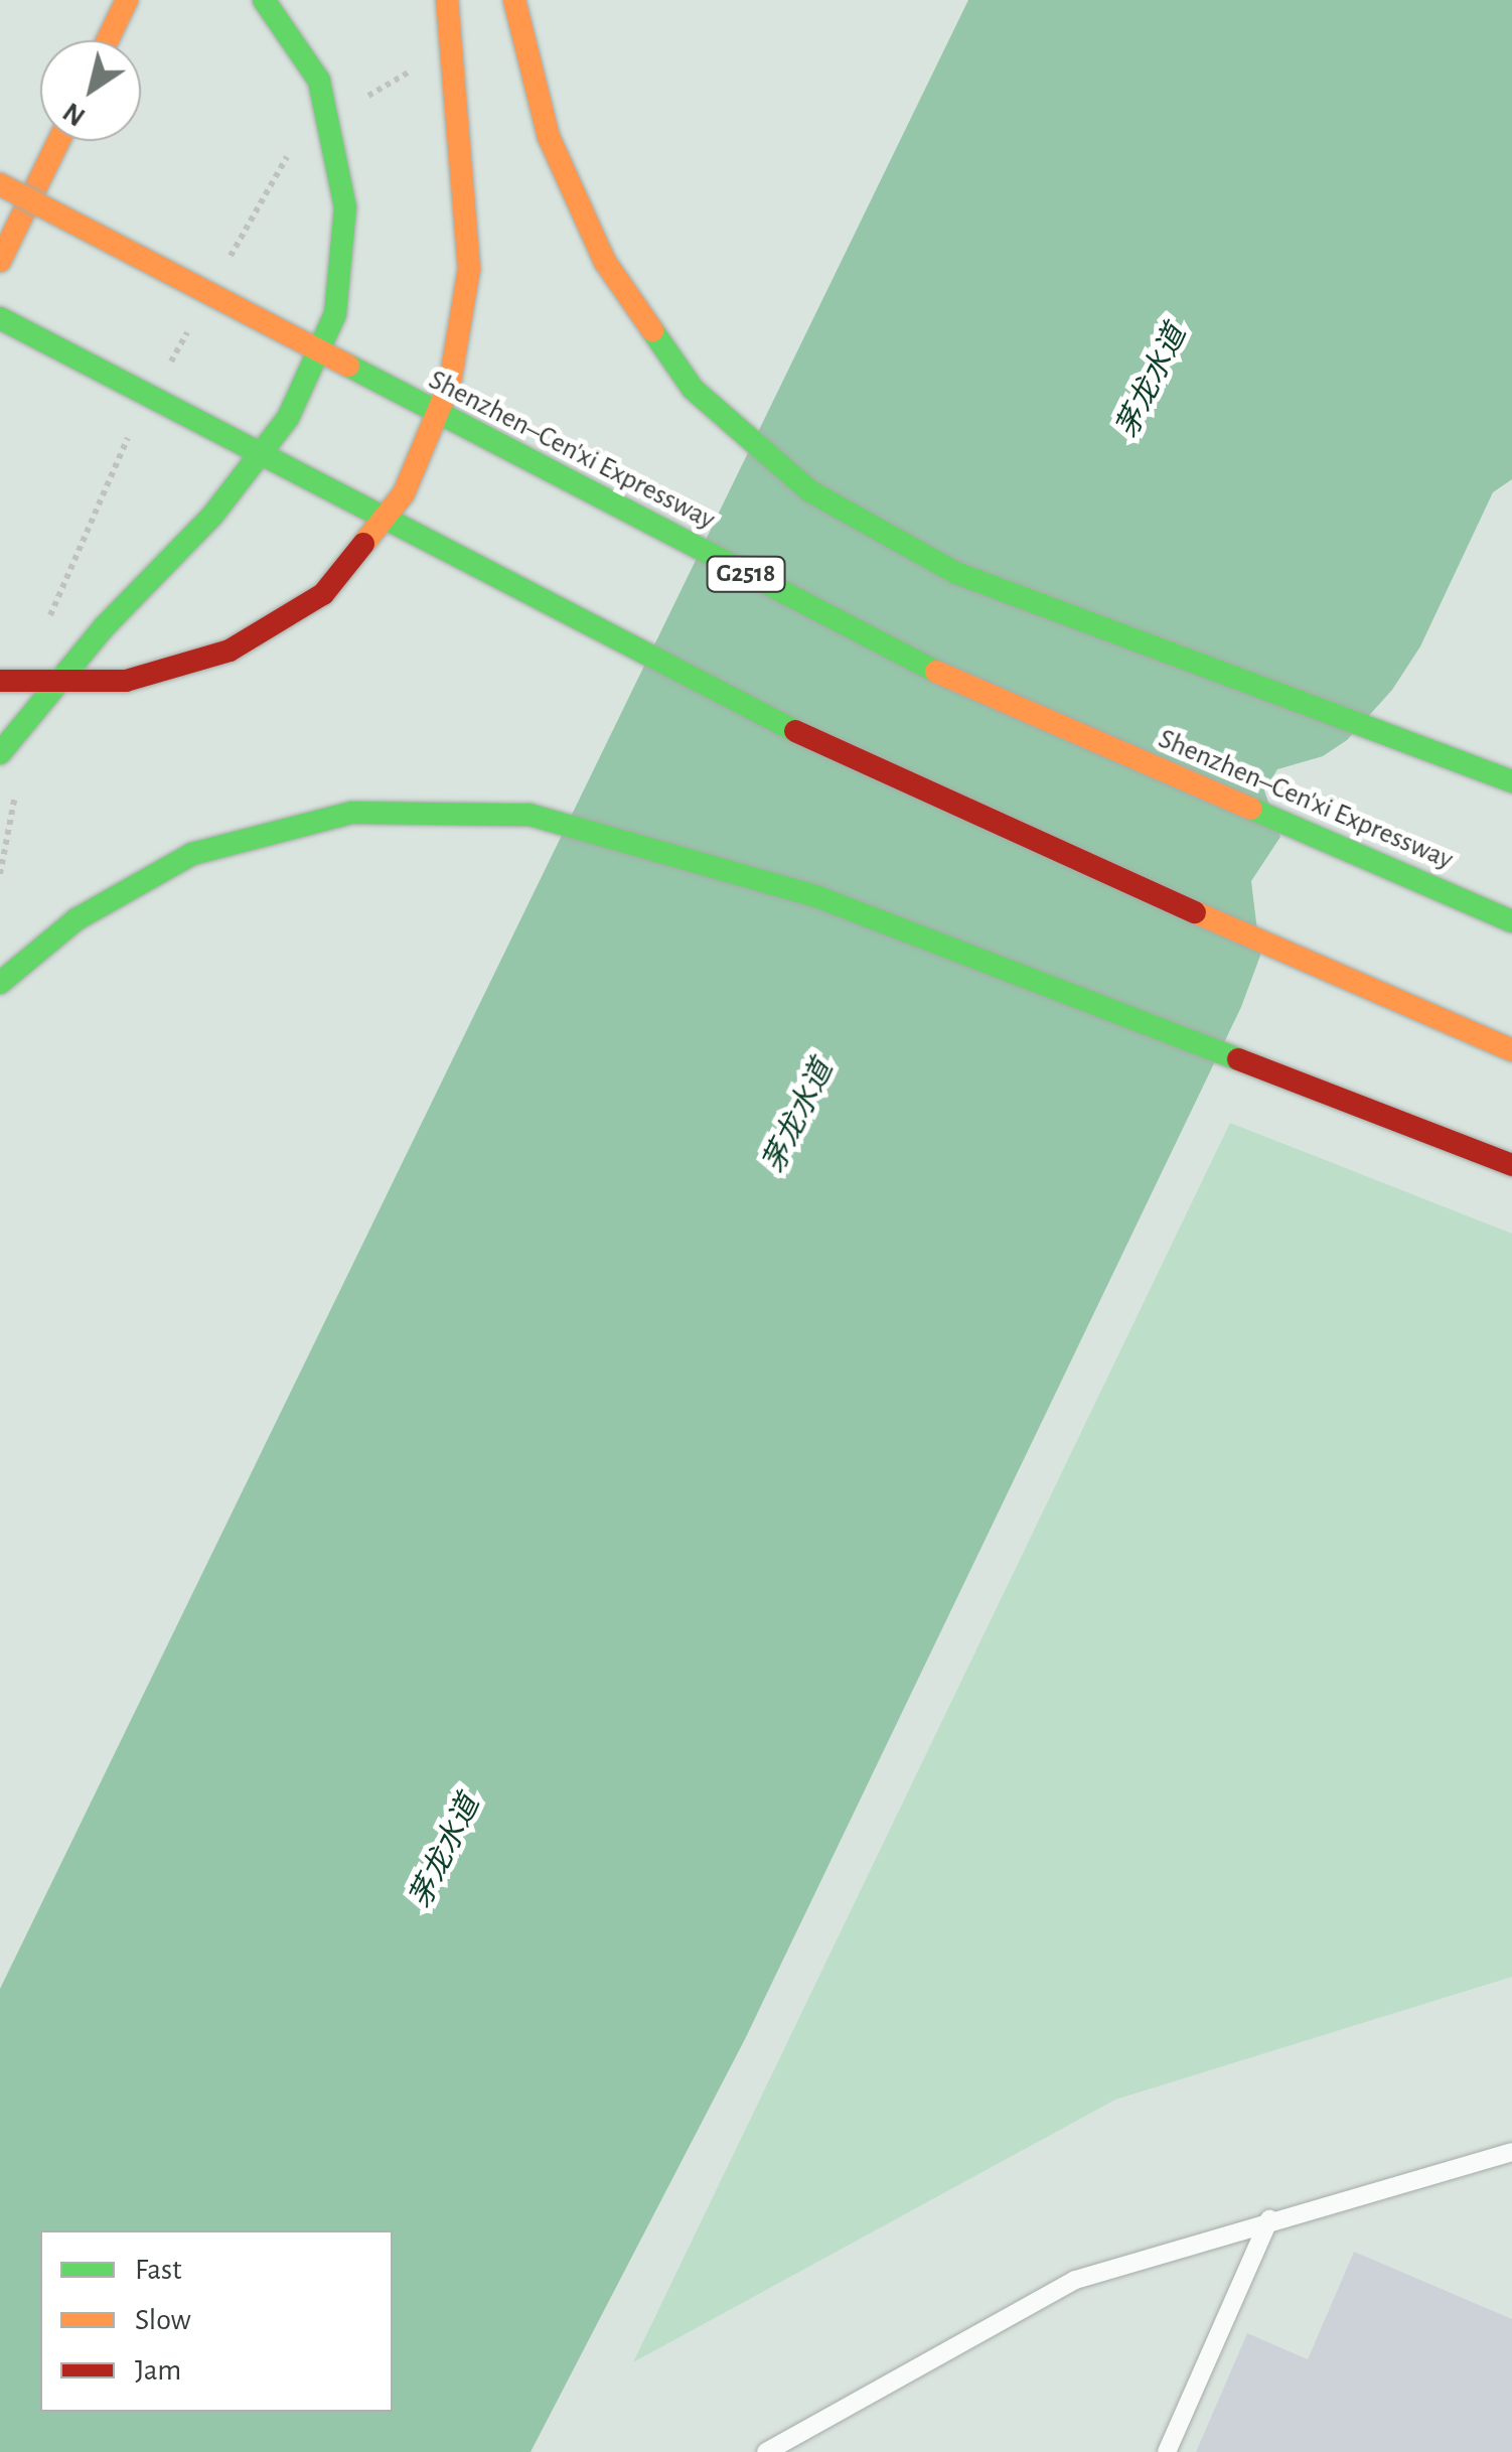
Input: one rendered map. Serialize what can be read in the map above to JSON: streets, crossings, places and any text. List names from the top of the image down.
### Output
{
  "streets": {
    "main road": ["Shenzhen–Cen'xi Expressway", "G2518"]
  },
  "water": ["茅龙水道"],
  "legend": ["Fast", "Slow", "Jam"],
  "north": "bottom left"
}
